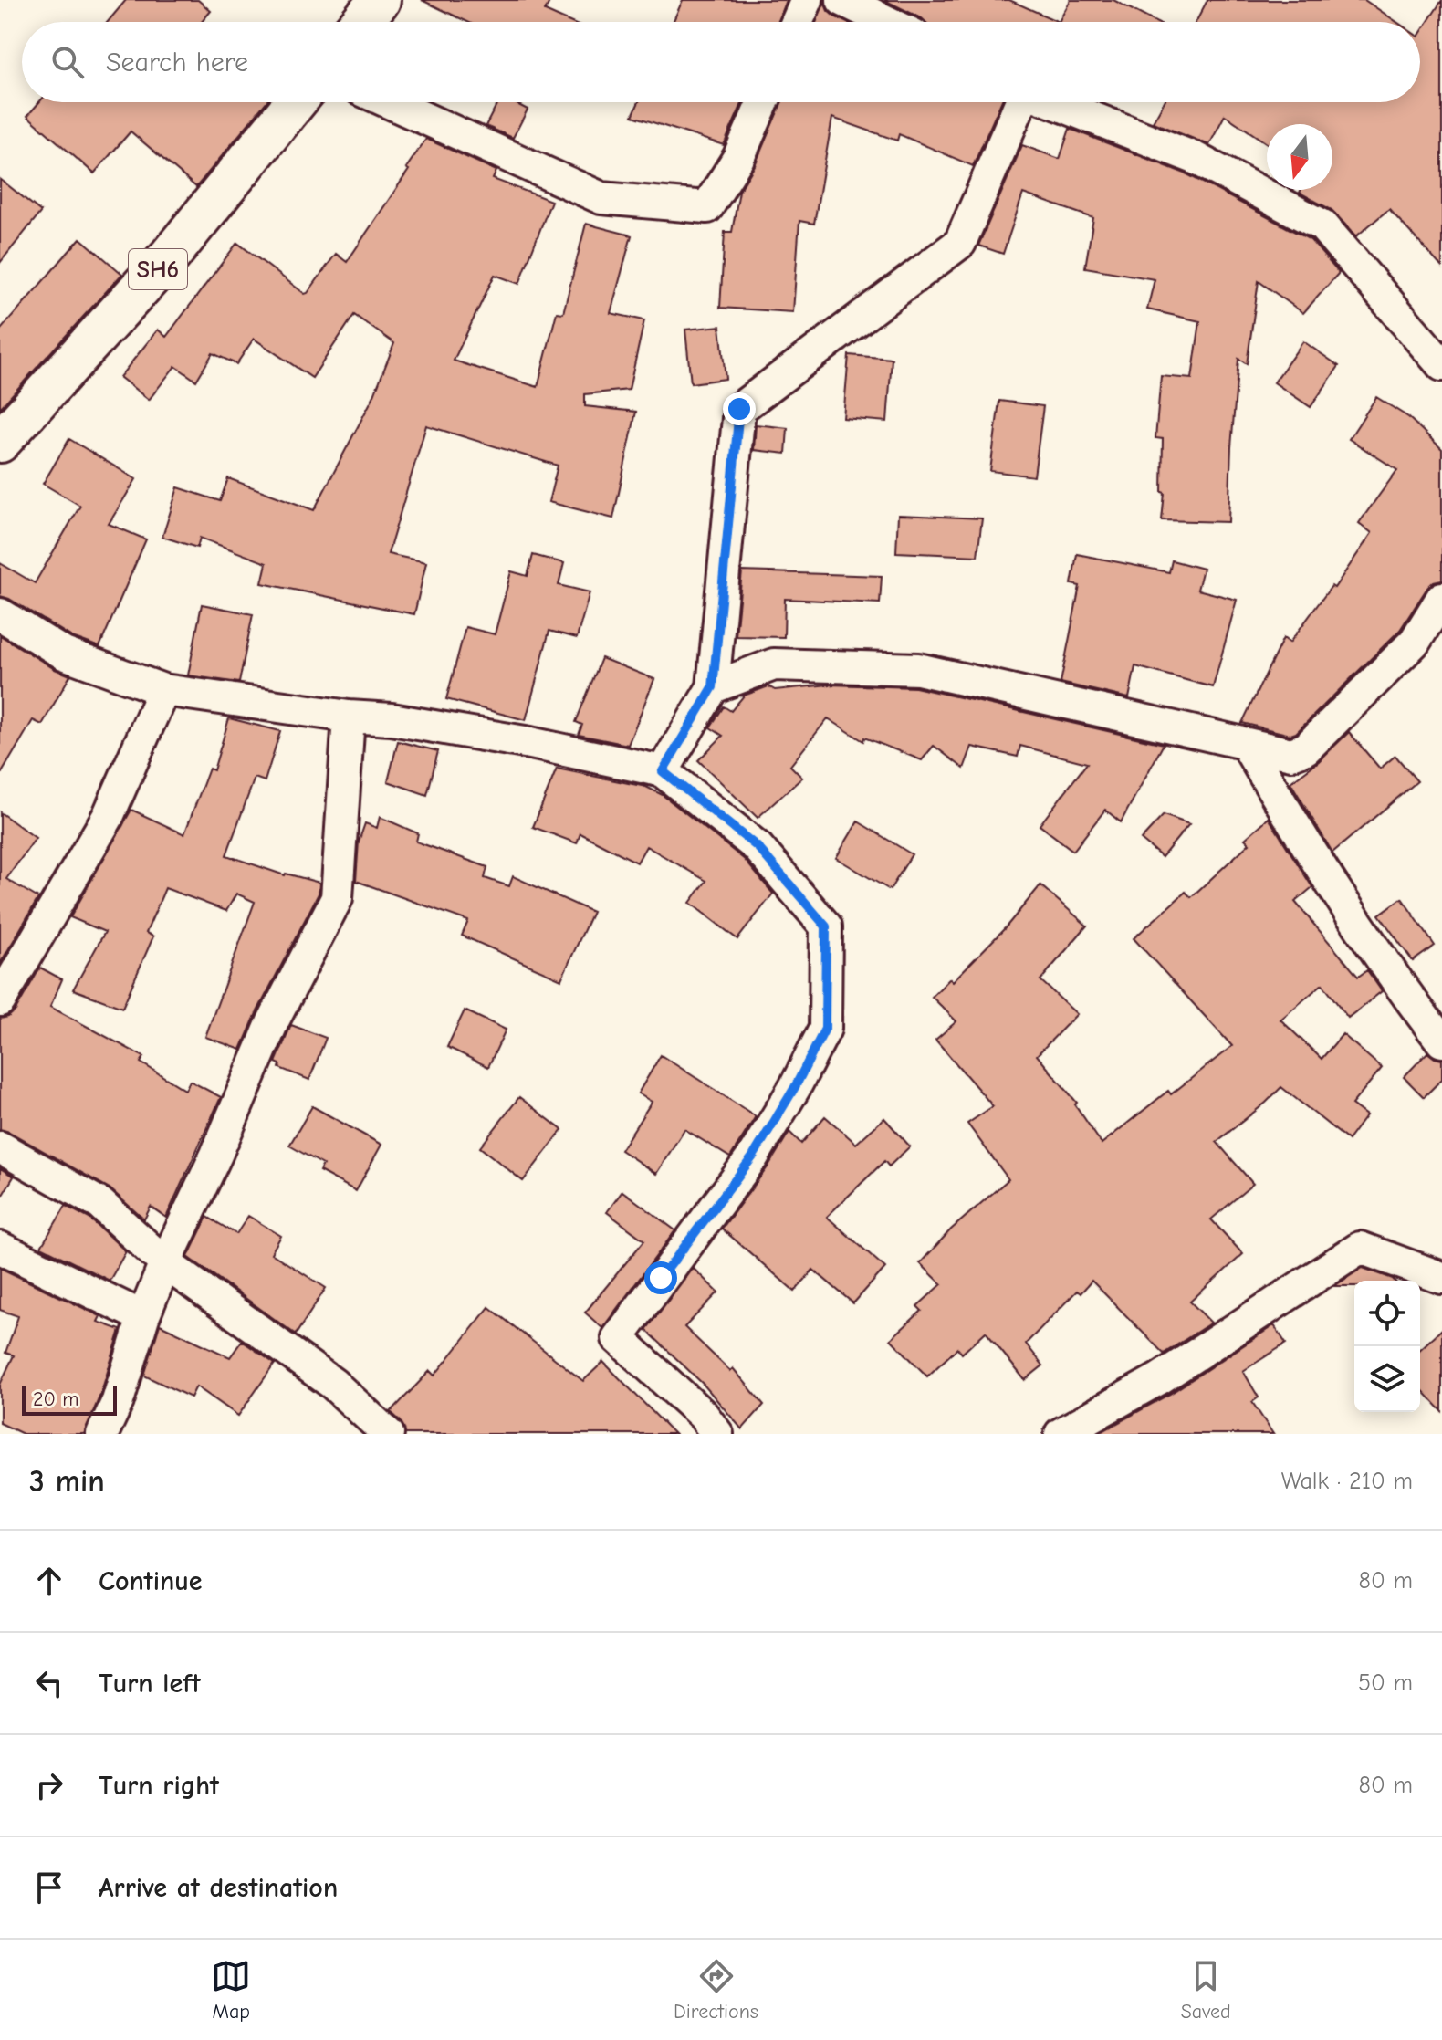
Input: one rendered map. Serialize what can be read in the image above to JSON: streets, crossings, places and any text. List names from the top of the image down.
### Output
{
  "streets": {
    "main road": ["SH6"]
  },
  "scale_bar": "20 m",
  "north": "bottom",
  "page": {
    "search": "Search here",
    "scale": "20 m",
    "heading": ["3 min", "Walk · 210 m"],
    "list": [
      ["Continue", "80 m"],
      ["Turn left", "50 m"],
      ["Turn right", "80 m"],
      "Arrive at destination"
    ],
    "nav": ["Map", "Directions", "Saved"]
  }
}
